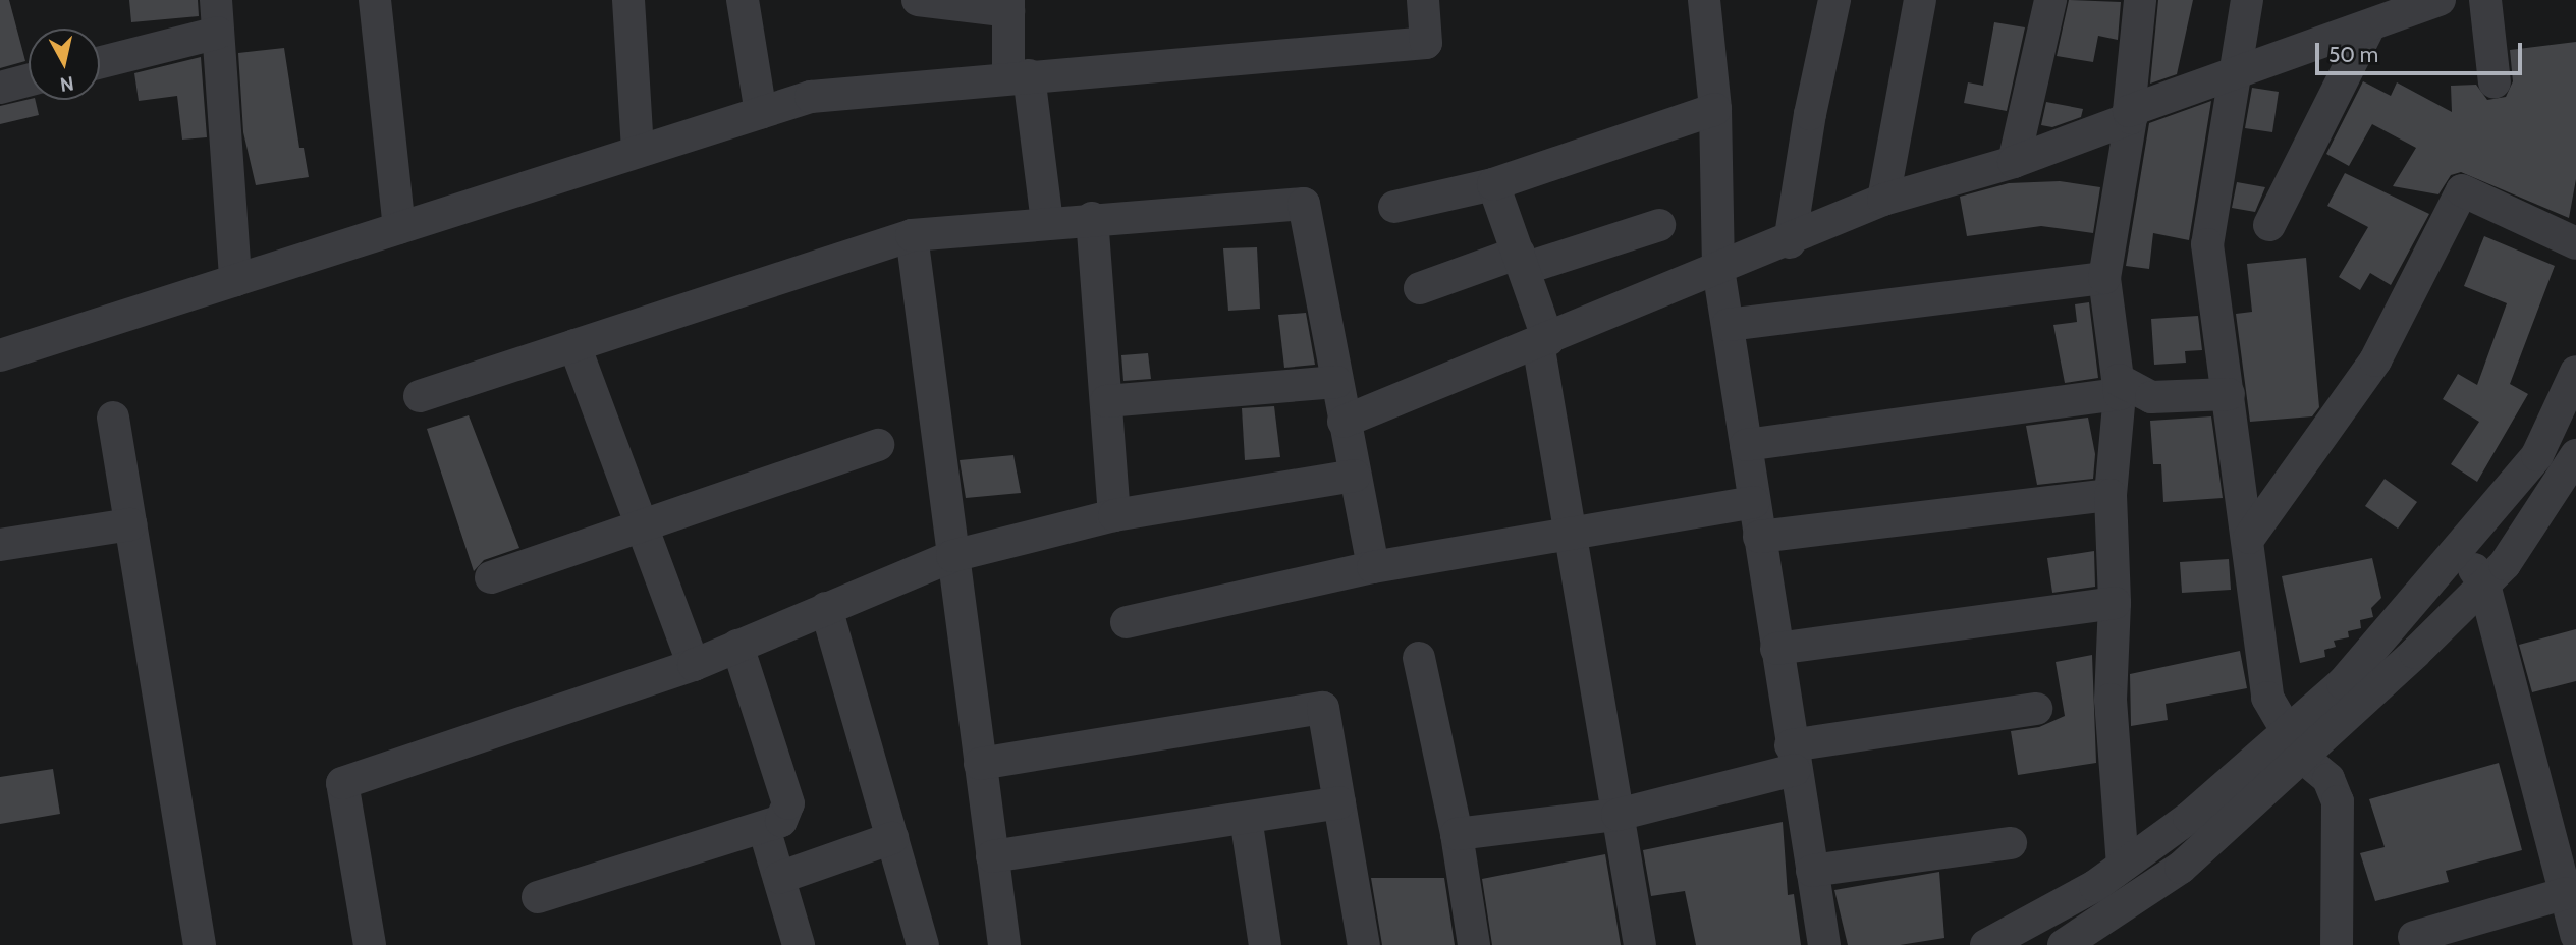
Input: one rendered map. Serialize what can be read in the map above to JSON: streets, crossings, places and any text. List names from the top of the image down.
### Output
{
  "scale_bar": "50 m",
  "north": "bottom"
}
